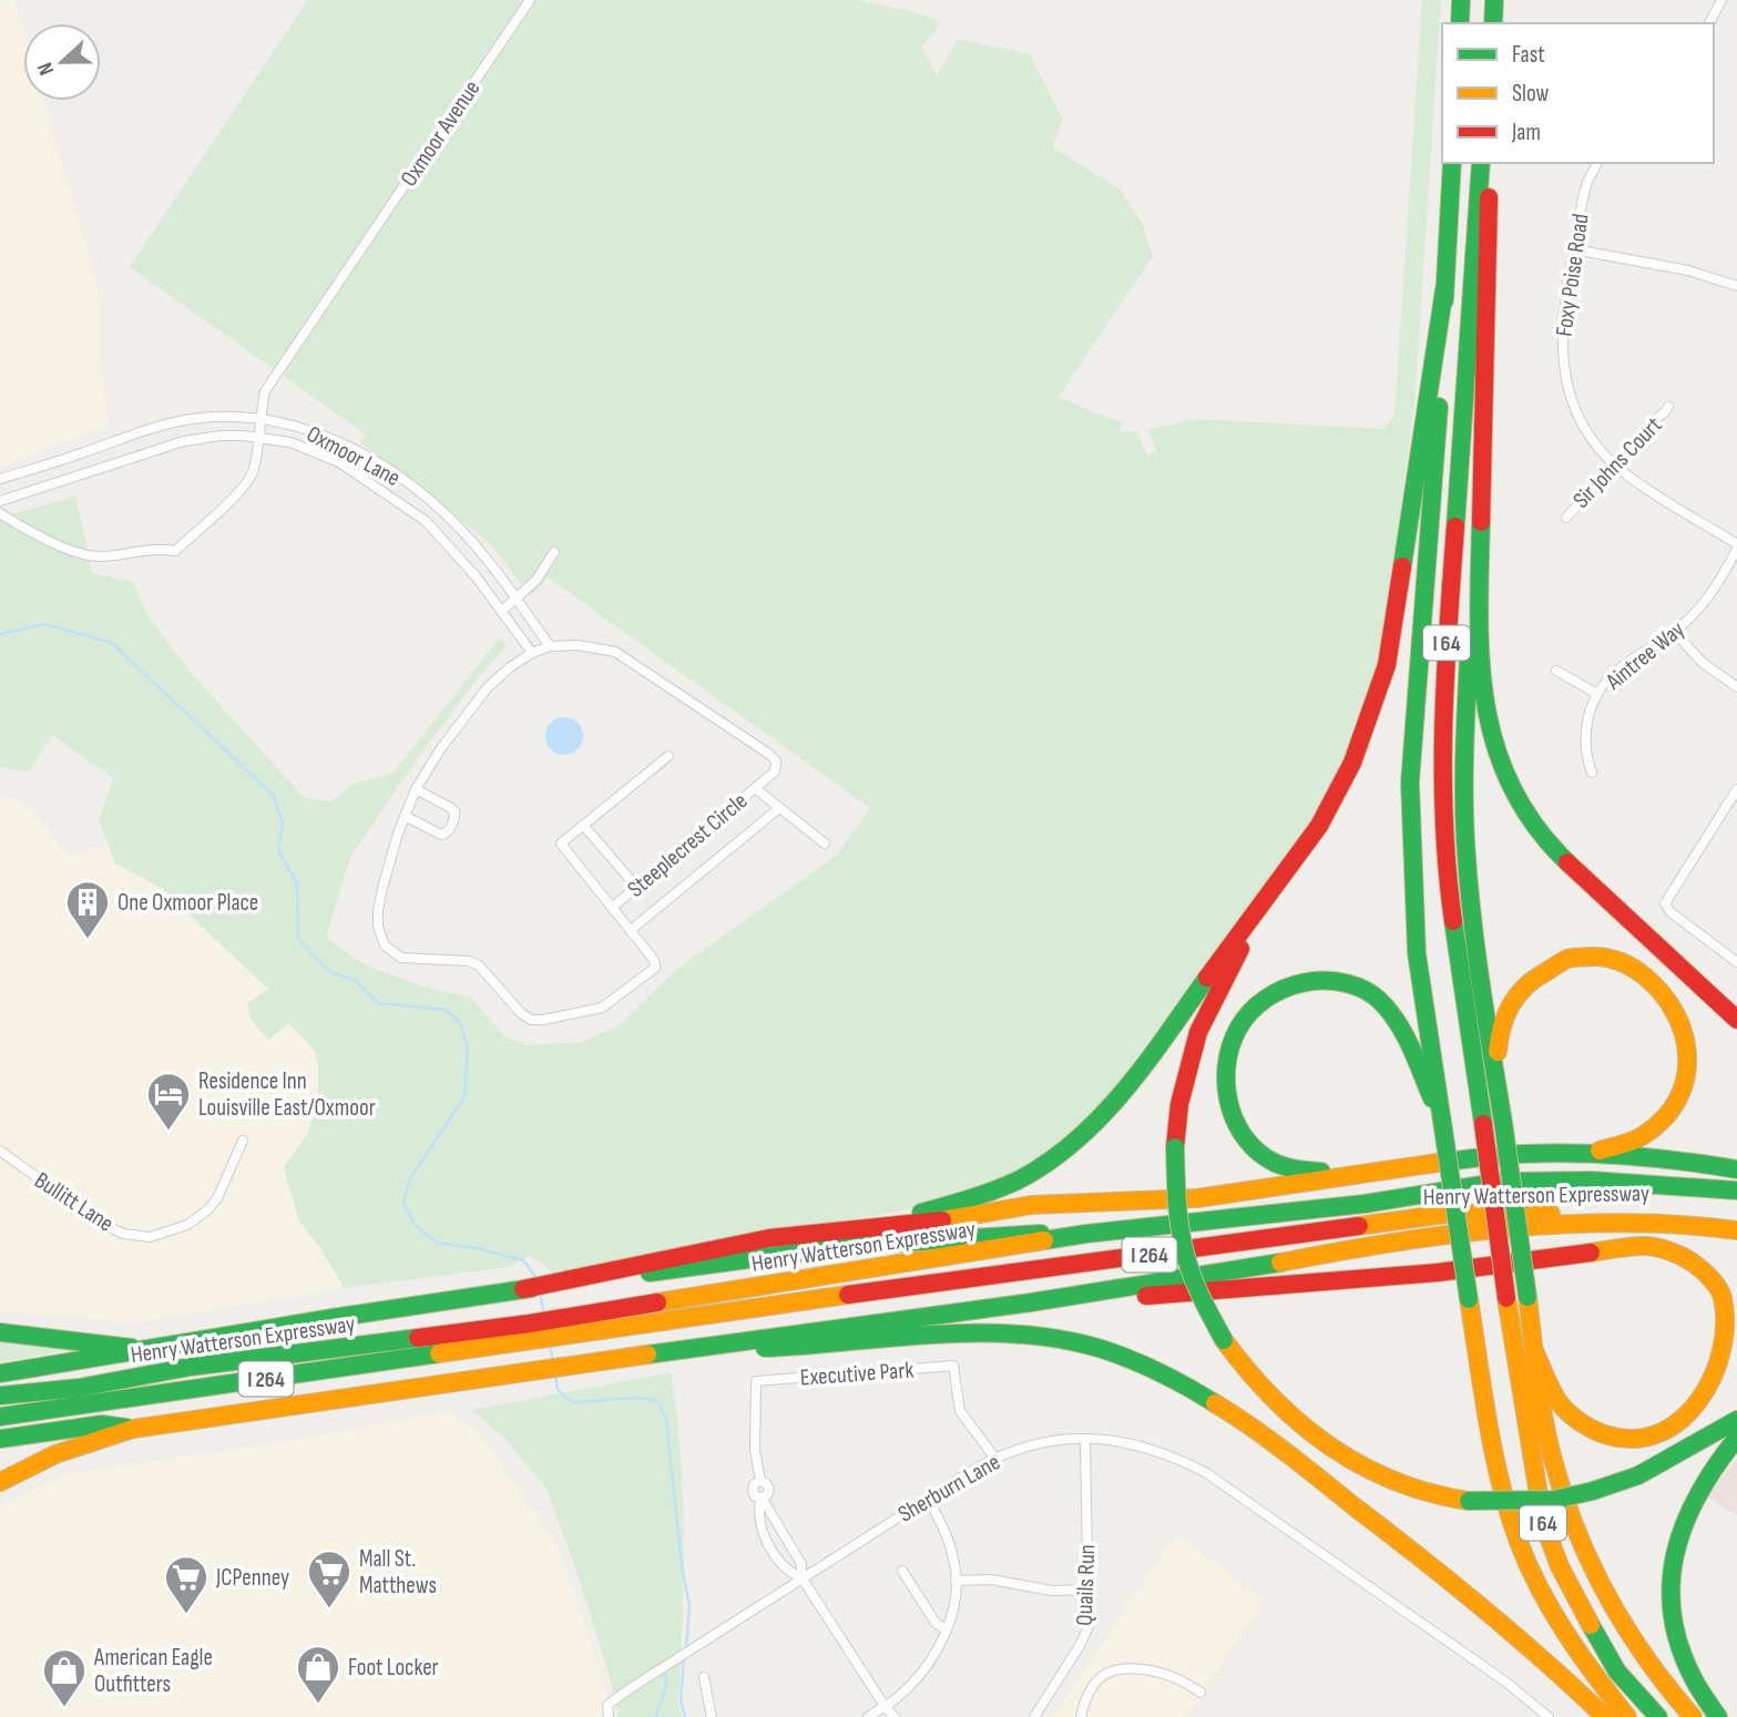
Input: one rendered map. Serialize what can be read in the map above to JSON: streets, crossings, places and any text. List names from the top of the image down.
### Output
{
  "streets": {
    "highway": ["I 64", "Henry Watterson Expressway", "I 264"],
    "street": [
      "Oxmoor Avenue",
      "Foxy Poise Road",
      "Oxmoor Lane",
      "Sir Johns Court",
      "Aintree Way",
      "Steeplecrest Circle",
      "Bullitt Lane",
      "Executive Park",
      "Sherburn Lane",
      "Quails Run"
    ]
  },
  "crossings": [
    ["Oxmoor Avenue", "Oxmoor Lane"],
    ["Foxy Poise Road", "Sir Johns Court"],
    ["Foxy Poise Road", "Aintree Way"],
    ["Oxmoor Lane", "Steeplecrest Circle"],
    ["Executive Park", "Sherburn Lane"],
    ["Sherburn Lane", "Quails Run"]
  ],
  "places": {
    "building": ["One Oxmoor Place"],
    "hotel": ["Residence Inn Louisville East/Oxmoor"],
    "supermarket": ["Mall St. Matthews", "JCPenney"],
    "shop": ["Foot Locker", "American Eagle Outfitters"]
  },
  "legend": ["Fast", "Slow", "Jam"],
  "north": "left"
}
